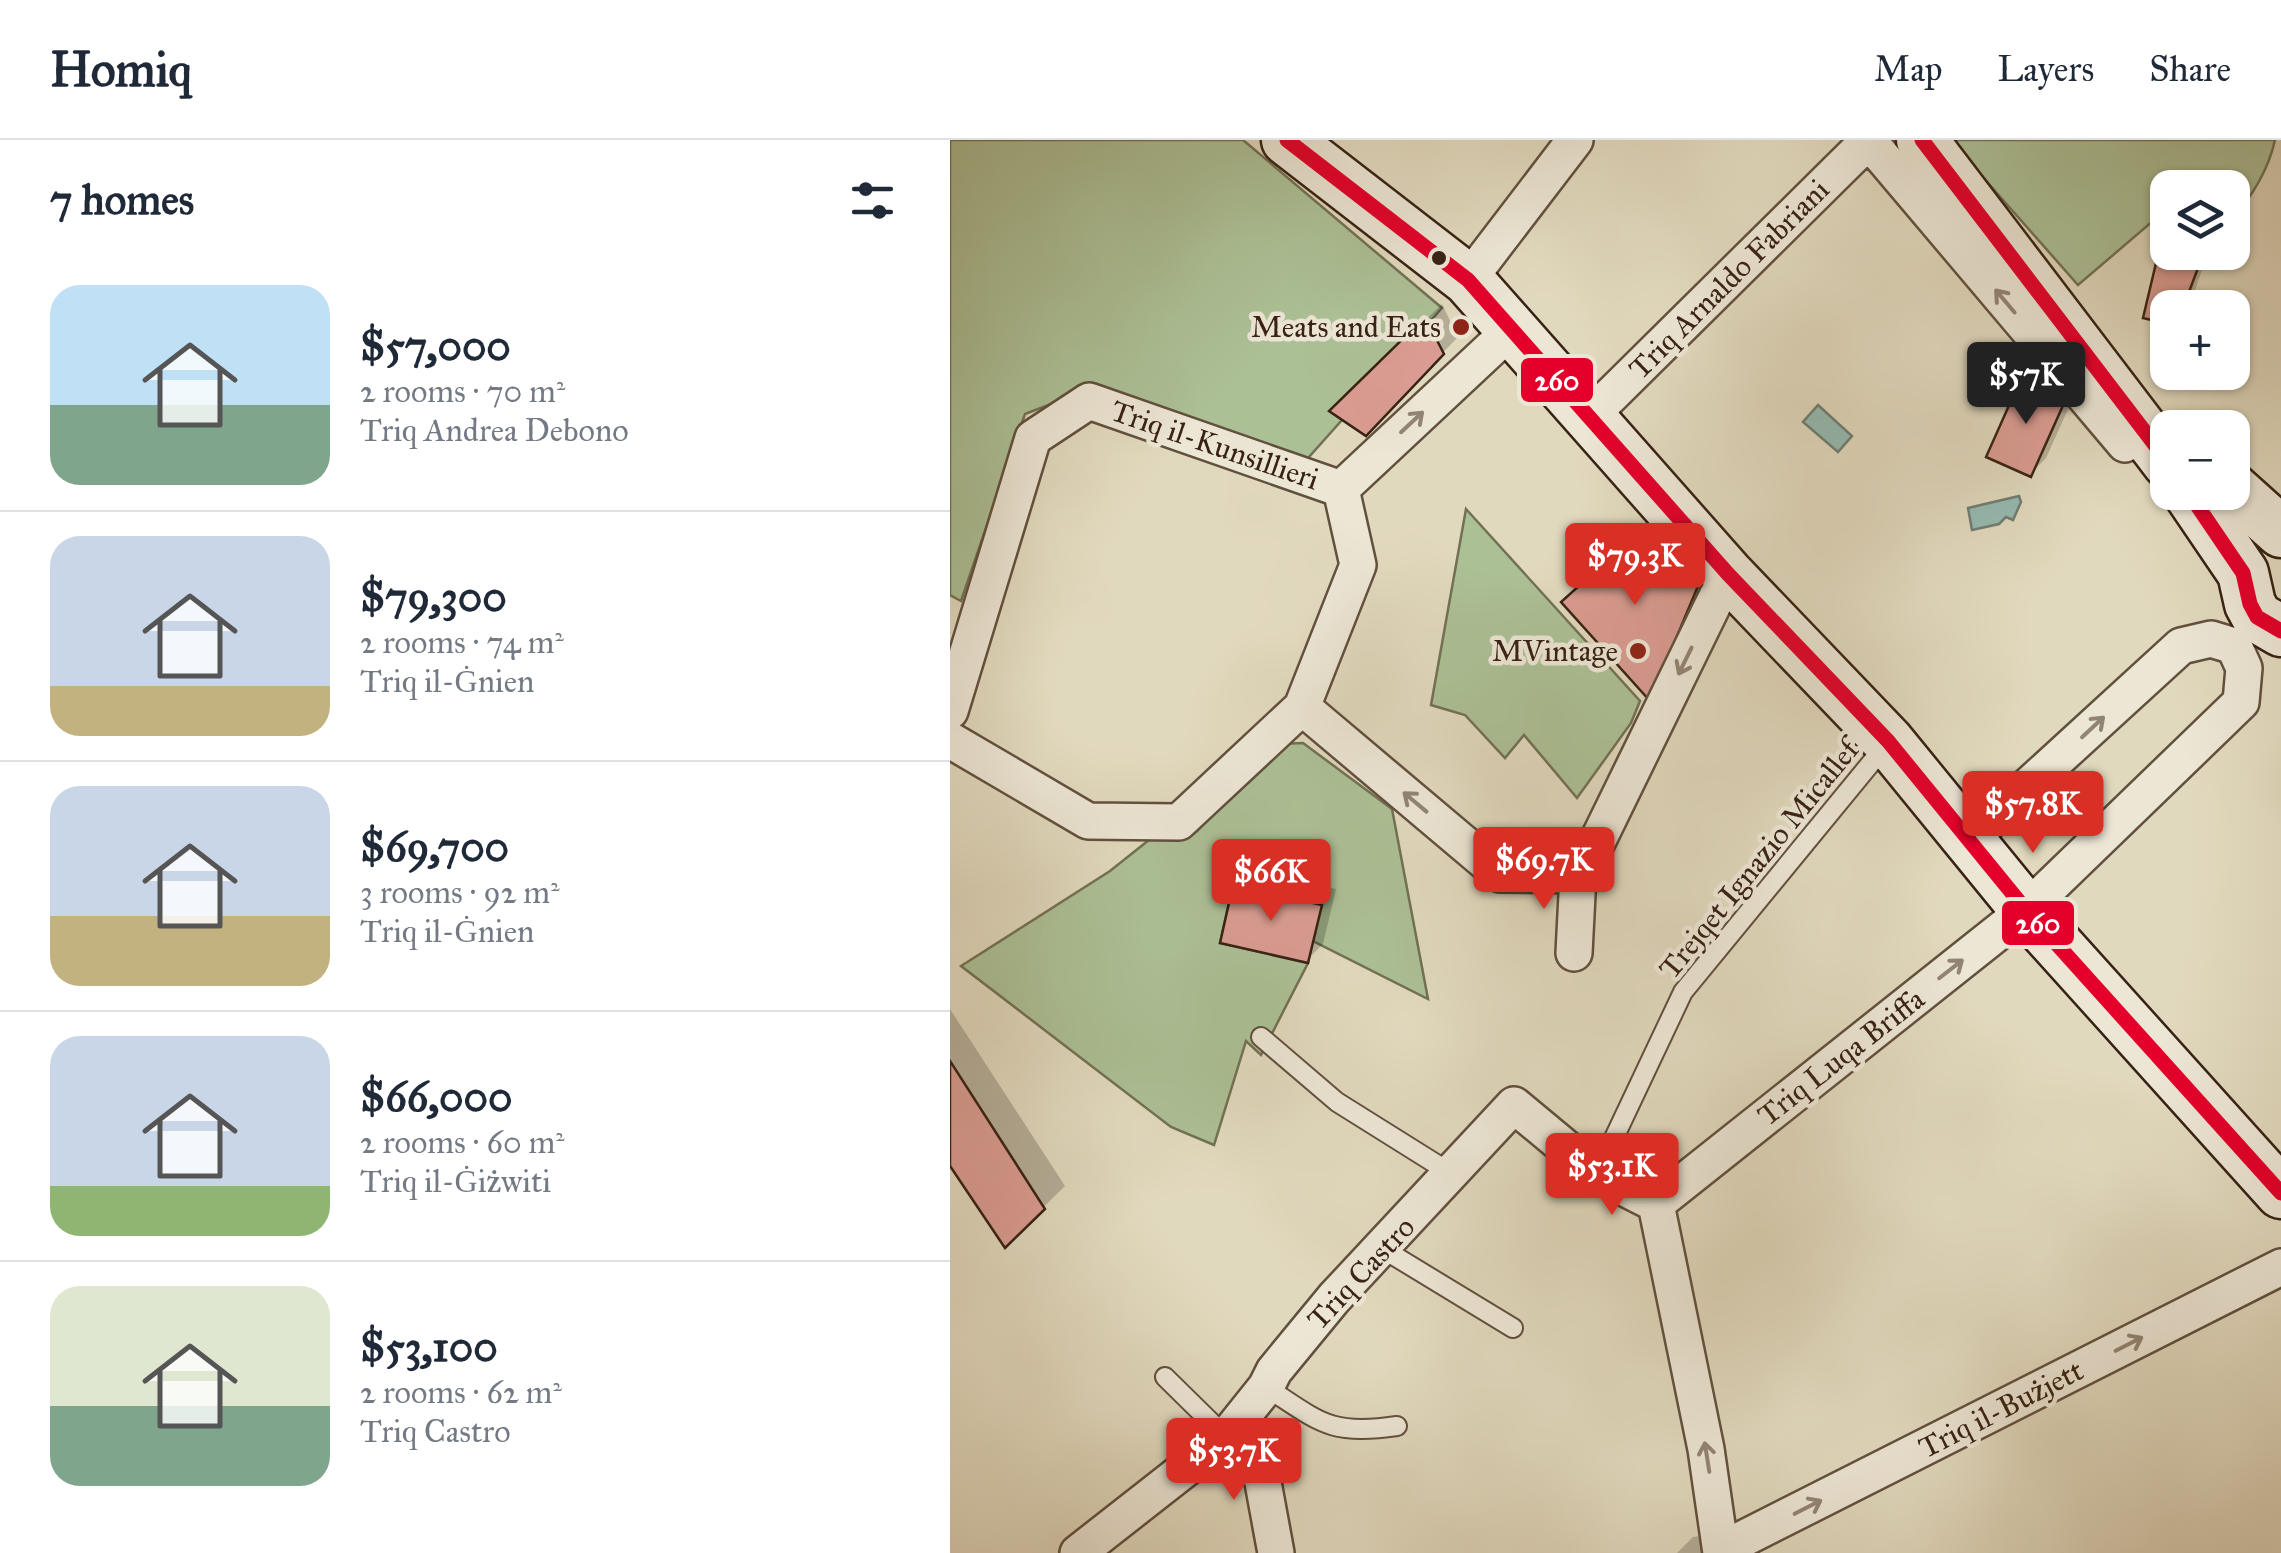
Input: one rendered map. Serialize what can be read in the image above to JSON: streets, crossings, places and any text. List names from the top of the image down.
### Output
{
  "streets": {
    "street": [
      "Triq Arnaldo Fabriani",
      "Triq il-Kunsillieri",
      "Triq Luqa Briffa",
      "Triq Castro",
      "Triq il-Bużjett"
    ],
    "lane": ["Trejqet Ignazio Micallef"]
  },
  "crossings": [
    ["Trejqet Ignazio Micallef", "Triq Castro"],
    ["Triq Luqa Briffa", "Triq Castro"]
  ],
  "one_way": ["Triq il-Bużjett"],
  "places": ["Meats and Eats", "MVintage"],
  "lines": ["transit line 260"],
  "page": {
    "header": "Homiq",
    "nav": ["Map", "Layers", "Share"],
    "heading": "7 homes",
    "map_buttons": ["+", "−"],
    "list": [
      {
        "name": "$57,000",
        "note": "2 rooms · 70 m² · Triq Andrea Debono"
      },
      {
        "name": "$79,300",
        "note": "2 rooms · 74 m² · Triq il-Ġnien"
      },
      {
        "name": "$69,700",
        "note": "3 rooms · 92 m² · Triq il-Ġnien"
      },
      {
        "name": "$66,000",
        "note": "2 rooms · 60 m² · Triq il-Ġiżwiti"
      },
      {
        "name": "$53,100",
        "note": "2 rooms · 62 m² · Triq Castro"
      }
    ],
    "price": [
      "$57K",
      "$79.3K",
      "$57.8K",
      "$69.7K",
      "$66K",
      "$53.1K",
      "$53.7K"
    ]
  }
}
